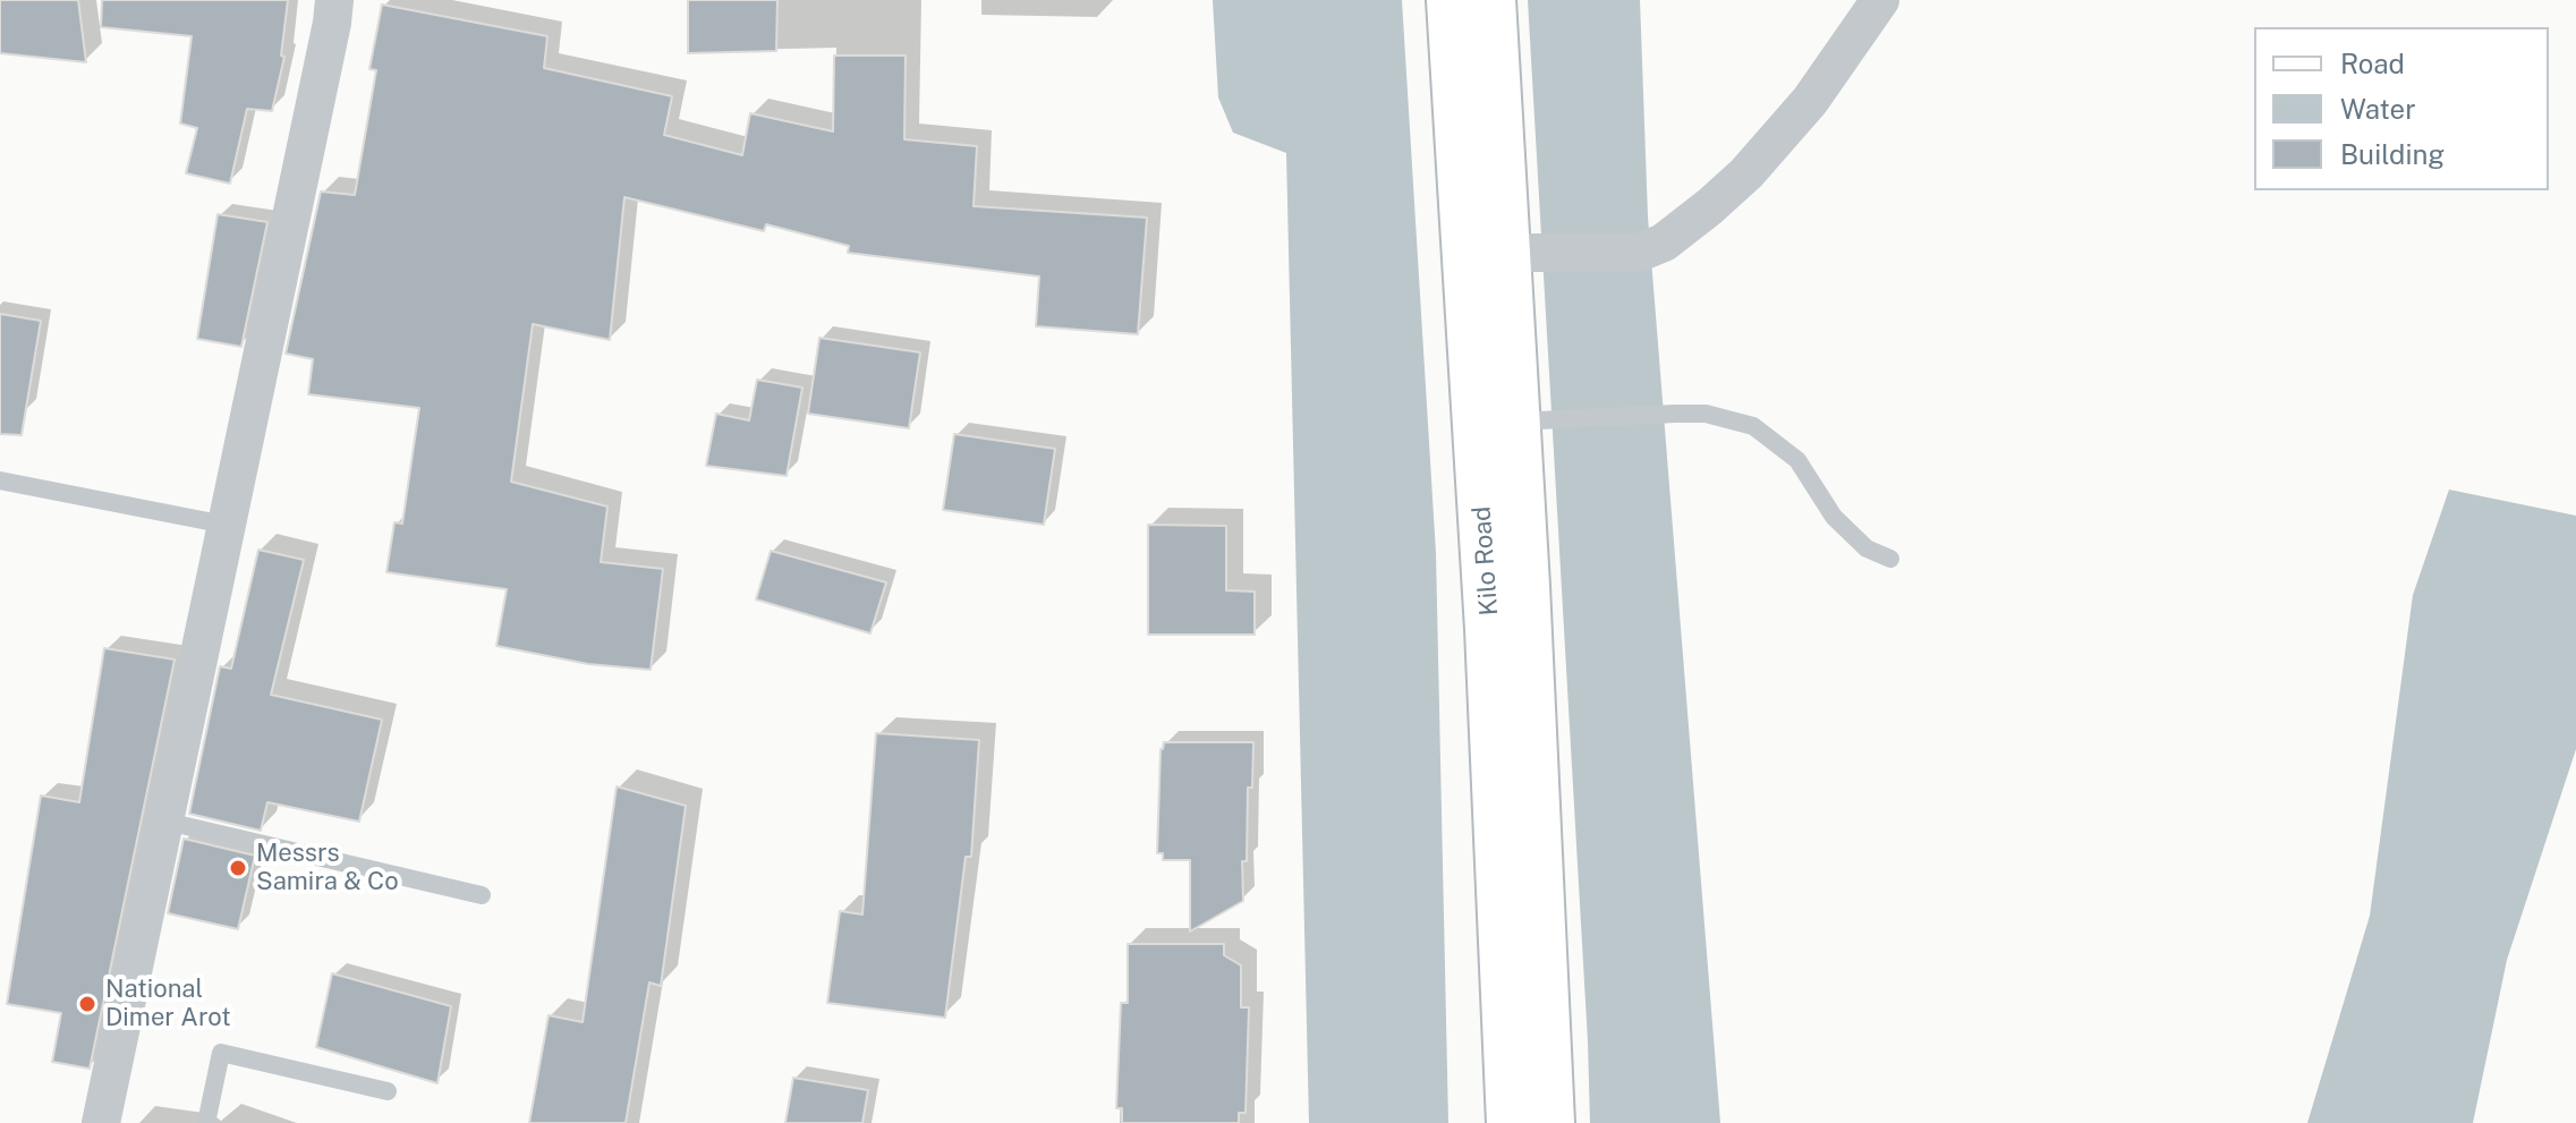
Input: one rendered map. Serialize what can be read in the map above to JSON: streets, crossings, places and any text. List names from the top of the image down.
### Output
{
  "streets": {
    "street": ["Kilo Road"]
  },
  "places": ["Messrs Samira & Co", "National Dimer Arot"],
  "legend": ["Road", "Water", "Building"]
}
